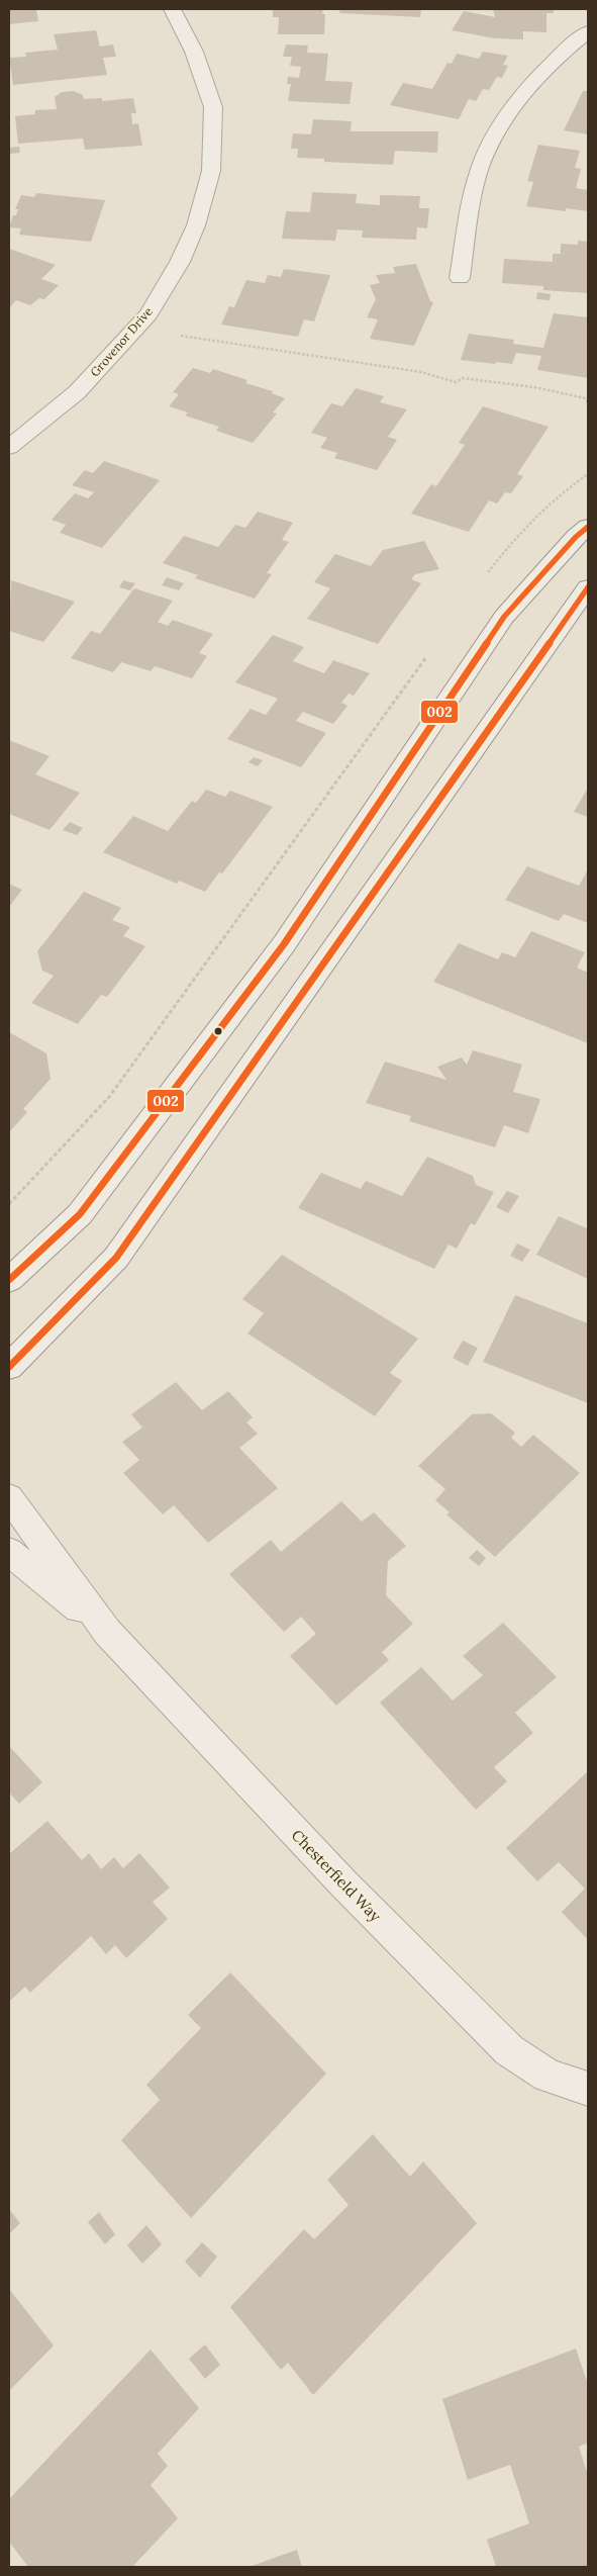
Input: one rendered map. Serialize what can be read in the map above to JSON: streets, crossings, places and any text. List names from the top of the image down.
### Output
{
  "streets": {
    "main road": ["Grovenor Drive", "Chesterfield Way"]
  },
  "lines": ["transit line 002"]
}
